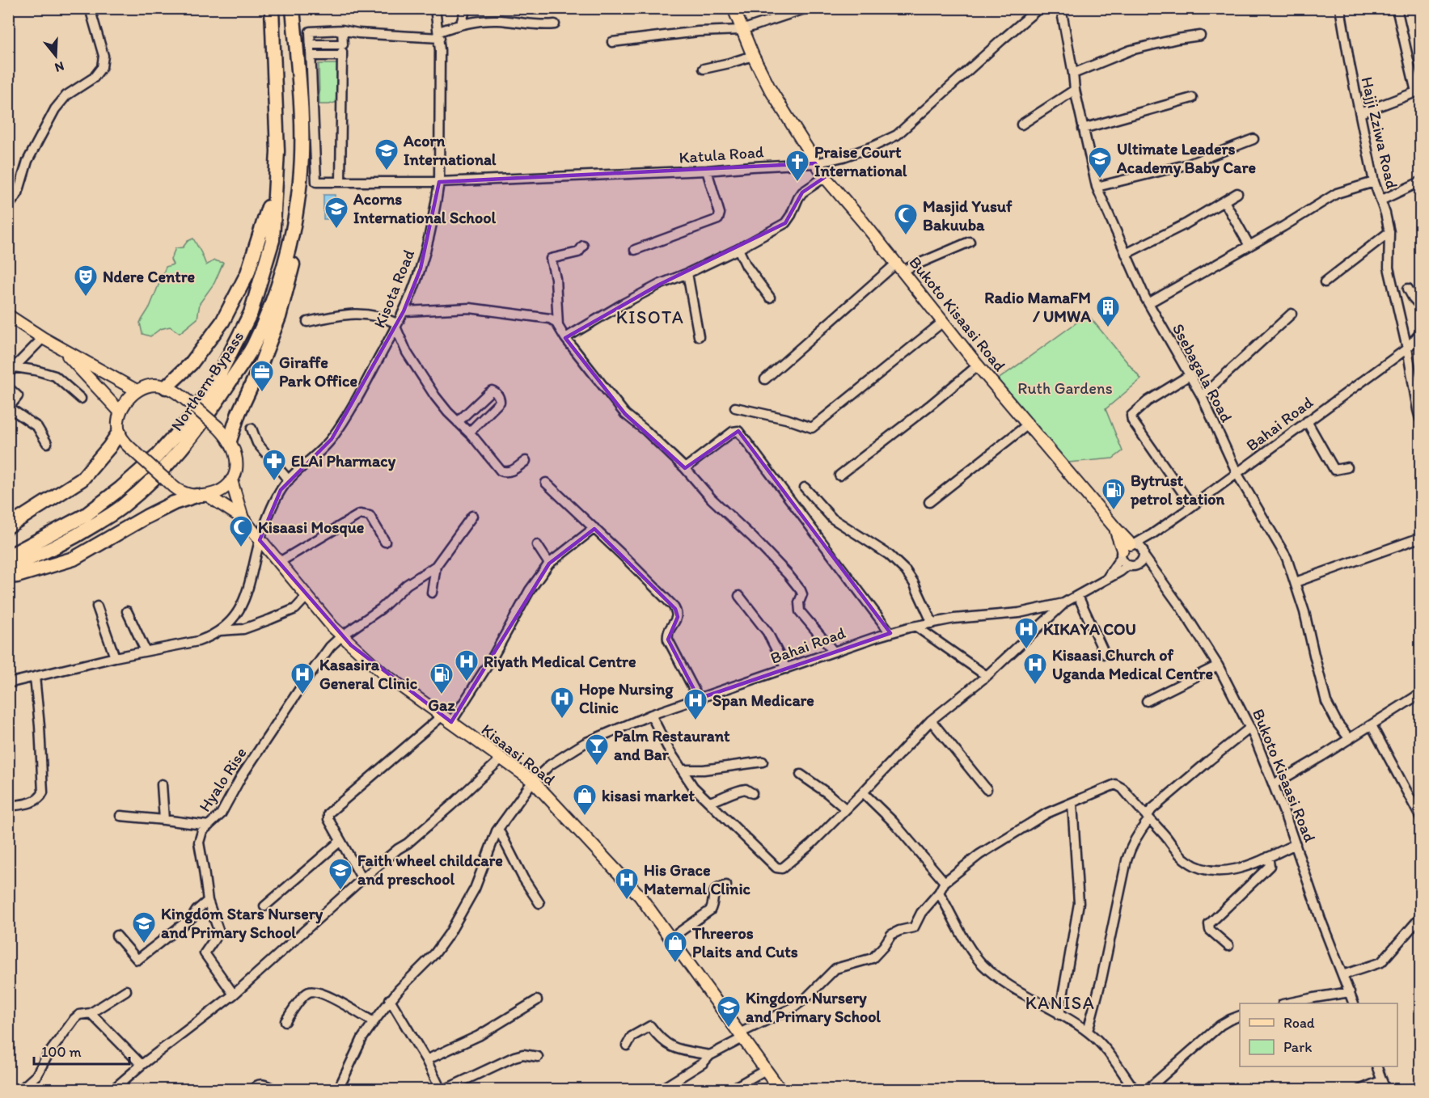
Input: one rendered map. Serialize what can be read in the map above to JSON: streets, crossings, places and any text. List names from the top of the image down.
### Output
{
  "streets": {
    "highway": ["Northern Bypass"],
    "main road": ["Bukoto Kisaasi Road", "Kisaasi Road"],
    "street": [
      "Hajji Zziwa Road",
      "Katula Road",
      "Kisota Road",
      "Ssebagala Road",
      "Bahai Road",
      "Hyalo Rise"
    ]
  },
  "crossings": [
    ["Hajji Zziwa Road", "Bahai Road"],
    ["Katula Road", "Kisota Road"],
    ["Katula Road", "Bukoto Kisaasi Road"],
    ["Kisota Road", "Kisaasi Road"],
    ["Bukoto Kisaasi Road", "Bahai Road"],
    ["Ssebagala Road", "Bahai Road"],
    ["Bahai Road", "Kisaasi Road"],
    ["Kisaasi Road", "Hyalo Rise"]
  ],
  "districts": ["KISOTA", "KANISA"],
  "parks": ["Ruth Gardens"],
  "places": {
    "school or university": [
      "Acorn International",
      "Ultimate Leaders Academy Baby Care",
      "Acorns International School",
      "Faith wheel childcare and preschool",
      "Kingdom Stars Nursery and Primary School",
      "Kingdom Nursery and Primary School"
    ],
    "church": ["Praise Court International"],
    "mosque": ["Masjid Yusuf Bakuuba", "Kisaasi Mosque"],
    "theatre": ["Ndere Centre"],
    "building": ["Radio MamaFM / UMWA"],
    "office": ["Giraffe Park Office"],
    "pharmacy": ["ELAi Pharmacy"],
    "fuel station": ["Bytrust petrol station", "Gaz"],
    "hospital": [
      "KIKAYA COU",
      "Riyath Medical Centre",
      "Kisaasi Church of Uganda Medical Centre",
      "Kasasira General Clinic",
      "Hope Nursing Clinic",
      "Span Medicare",
      "His Grace Maternal Clinic"
    ],
    "bar": ["Palm Restaurant and Bar"],
    "shop": ["kisasi market", "Threeros Plaits and Cuts"]
  },
  "legend": ["Road", "Park"],
  "scale_bar": "100 m",
  "north": "bottom"
}
